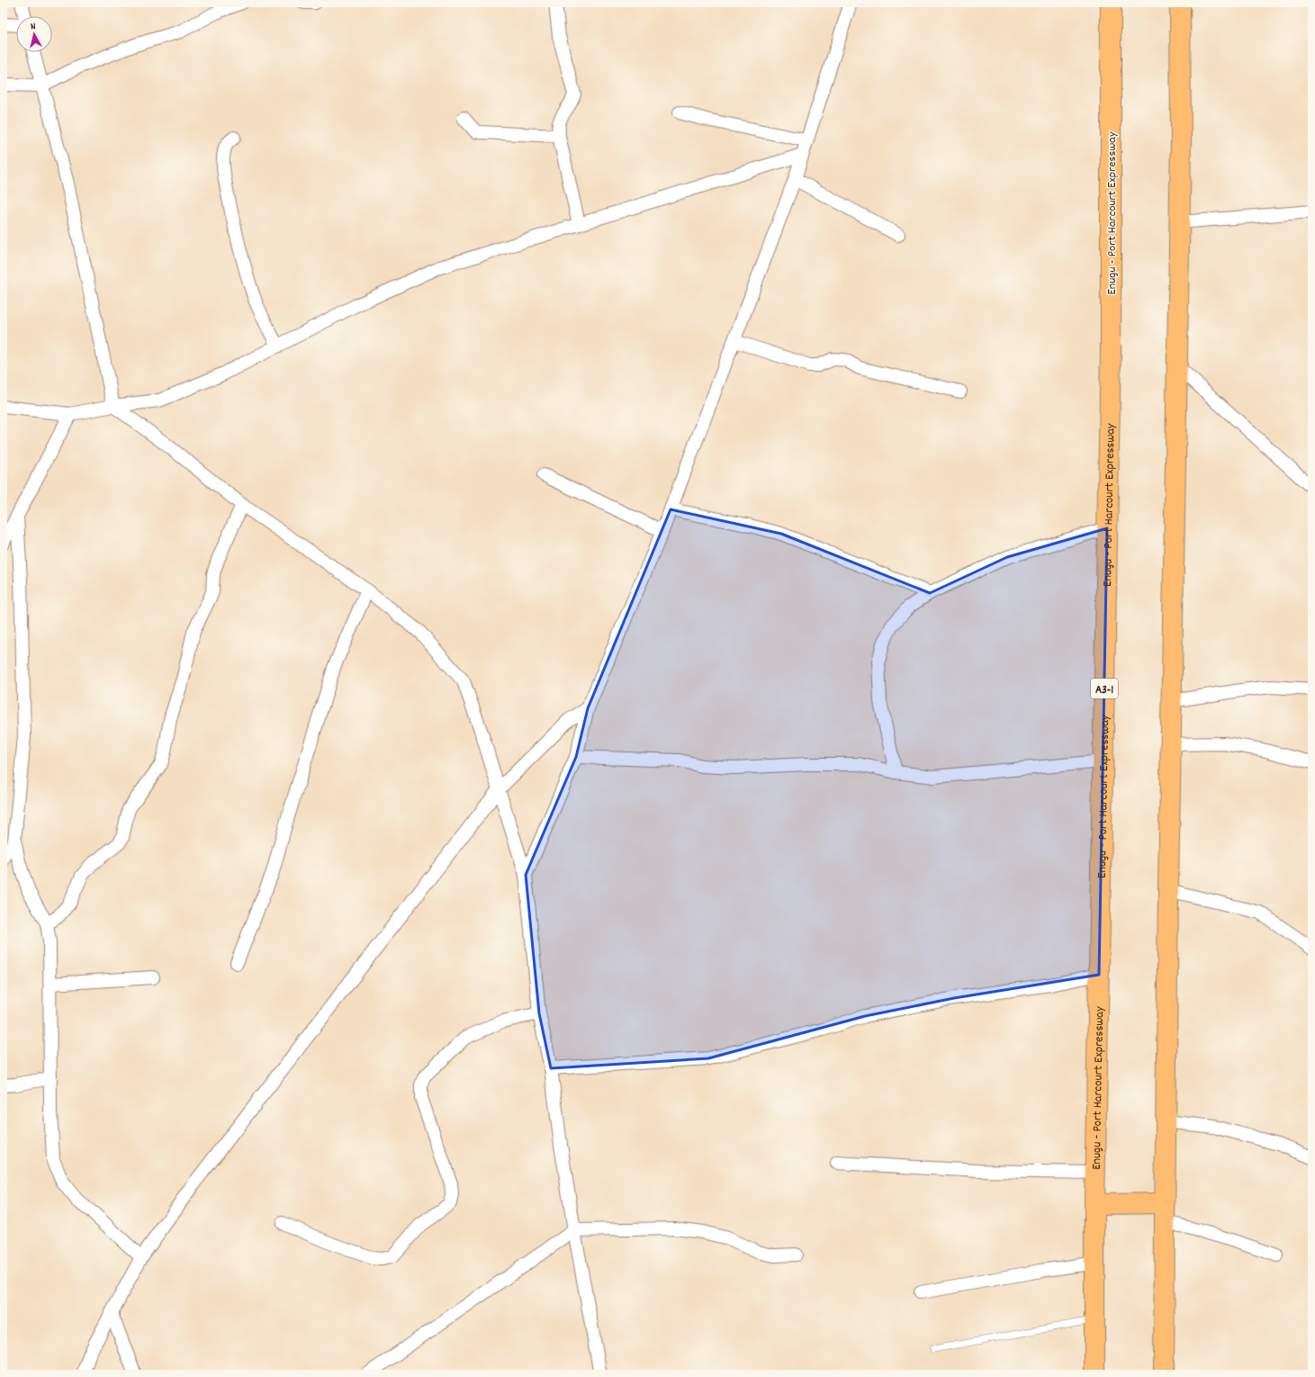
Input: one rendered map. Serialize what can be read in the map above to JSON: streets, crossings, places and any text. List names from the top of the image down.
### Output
{
  "streets": {
    "highway": ["Enugu - Port Harcourt Expressway", "A3-1"]
  },
  "north": "top"
}
